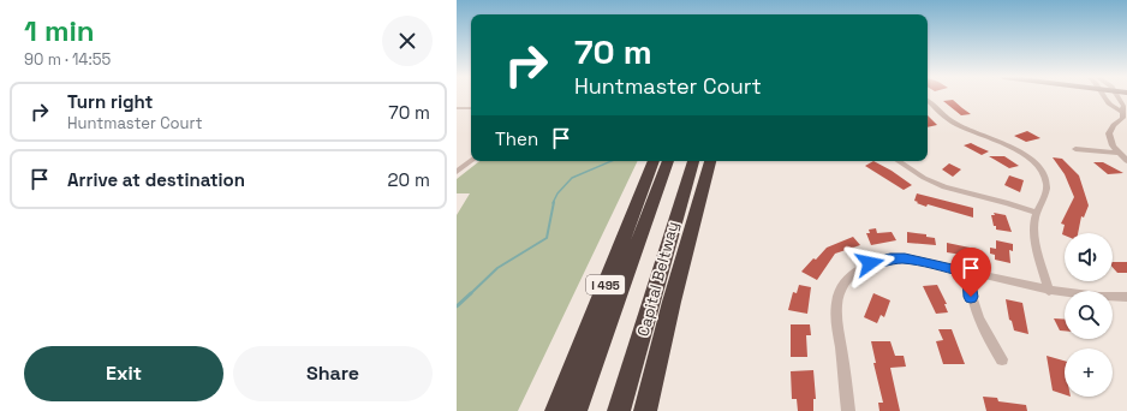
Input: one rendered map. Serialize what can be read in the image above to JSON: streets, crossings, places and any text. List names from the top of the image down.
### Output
{
  "streets": {
    "highway": ["Capital Beltway", "I 495"]
  },
  "page": {
    "heading": ["1 min", "90 m · 14:55"],
    "turn": ["70 m", "Huntmaster Court"],
    "list": [
      {
        "name": "Turn right",
        "note": "Huntmaster Court",
        "value": "70 m"
      },
      {
        "name": "Arrive at destination",
        "value": "20 m"
      }
    ],
    "then": "Then",
    "map_buttons": "+",
    "buttons": ["Exit", "Share"]
  }
}
